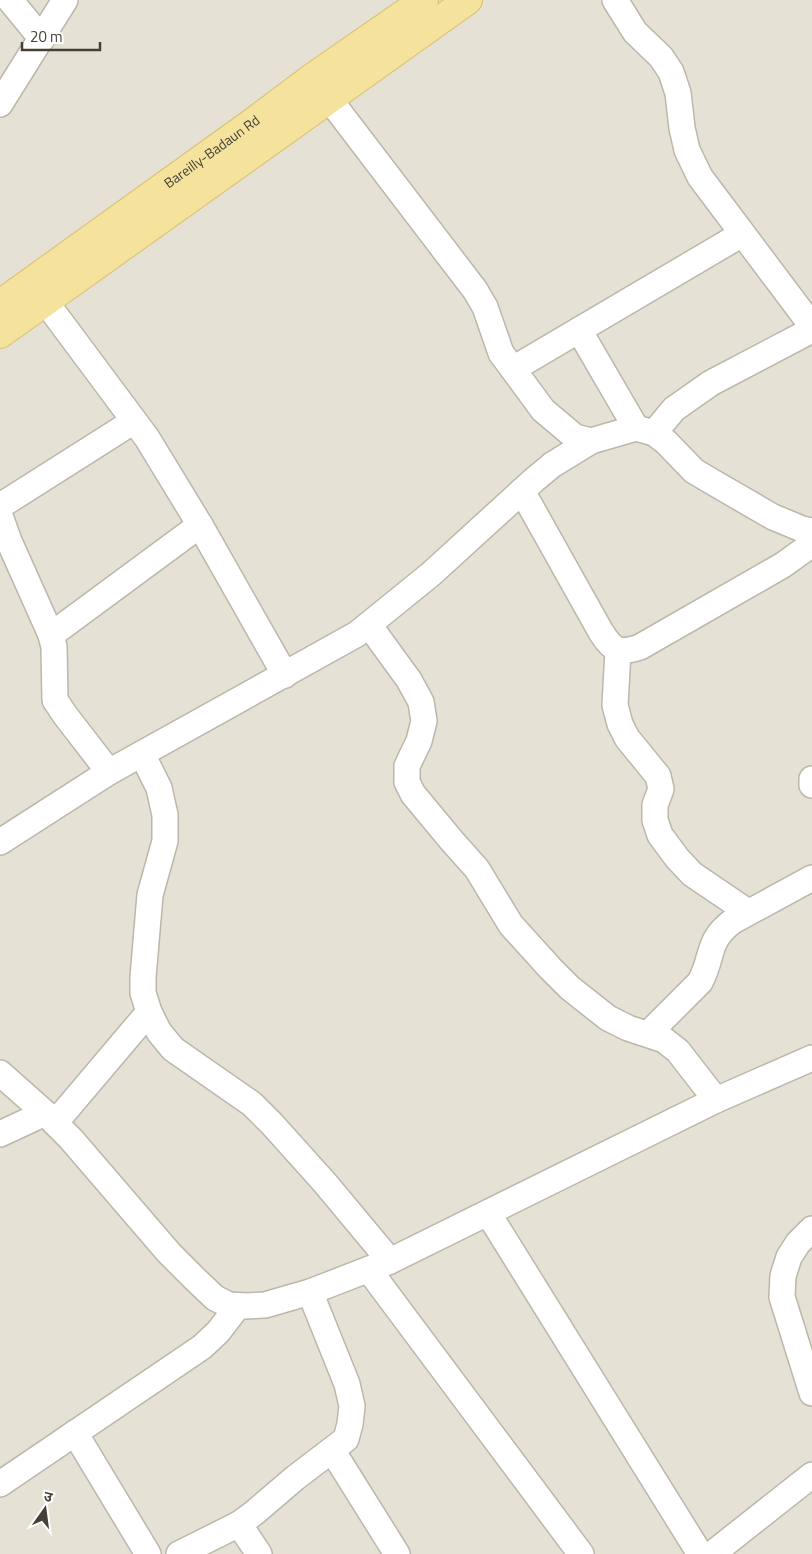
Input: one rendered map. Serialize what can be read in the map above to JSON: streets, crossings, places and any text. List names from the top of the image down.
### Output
{
  "streets": {
    "main road": ["Bareilly-Badaun Rd"]
  },
  "scale_bar": "20 m",
  "north": "top"
}
